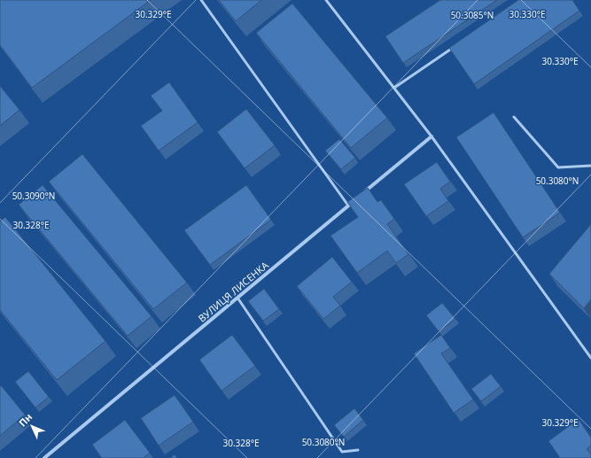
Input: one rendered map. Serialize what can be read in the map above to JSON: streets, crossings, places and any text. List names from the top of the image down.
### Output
{
  "streets": {
    "street": ["ВУЛИЦЯ ЛИСЕНКА"]
  },
  "north": "top left",
  "coordinates": [
    "30.329°E",
    "30.330°E",
    "50.3085°N",
    "50.3080°N",
    "50.3090°N",
    "30.328°E"
  ]
}
